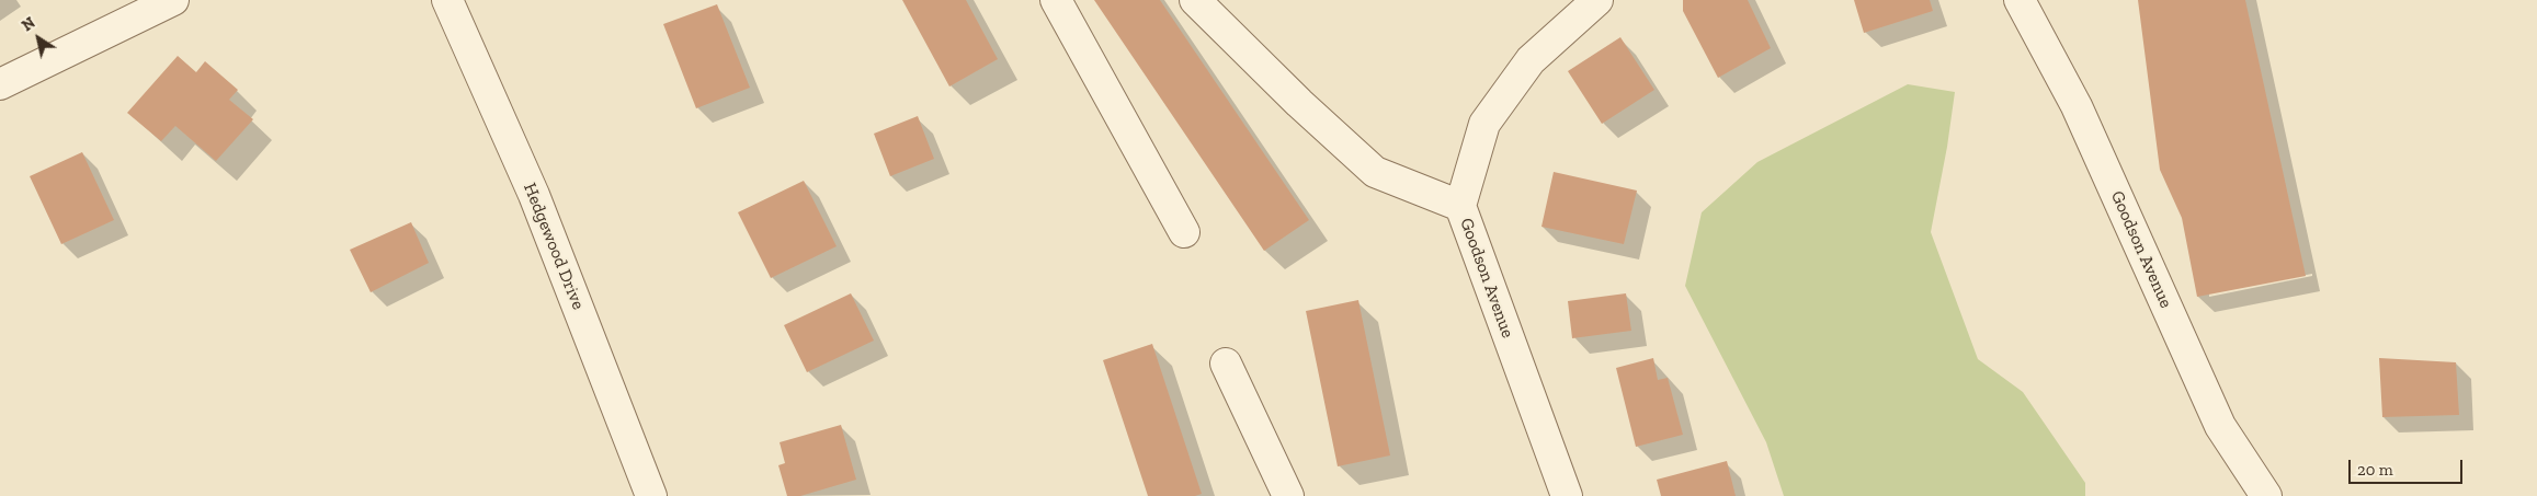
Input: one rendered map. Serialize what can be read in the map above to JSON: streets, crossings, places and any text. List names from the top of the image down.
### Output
{
  "streets": {
    "street": ["Hedgewood Drive", "Goodson Avenue"]
  },
  "scale_bar": "20 m",
  "north": "top left"
}
